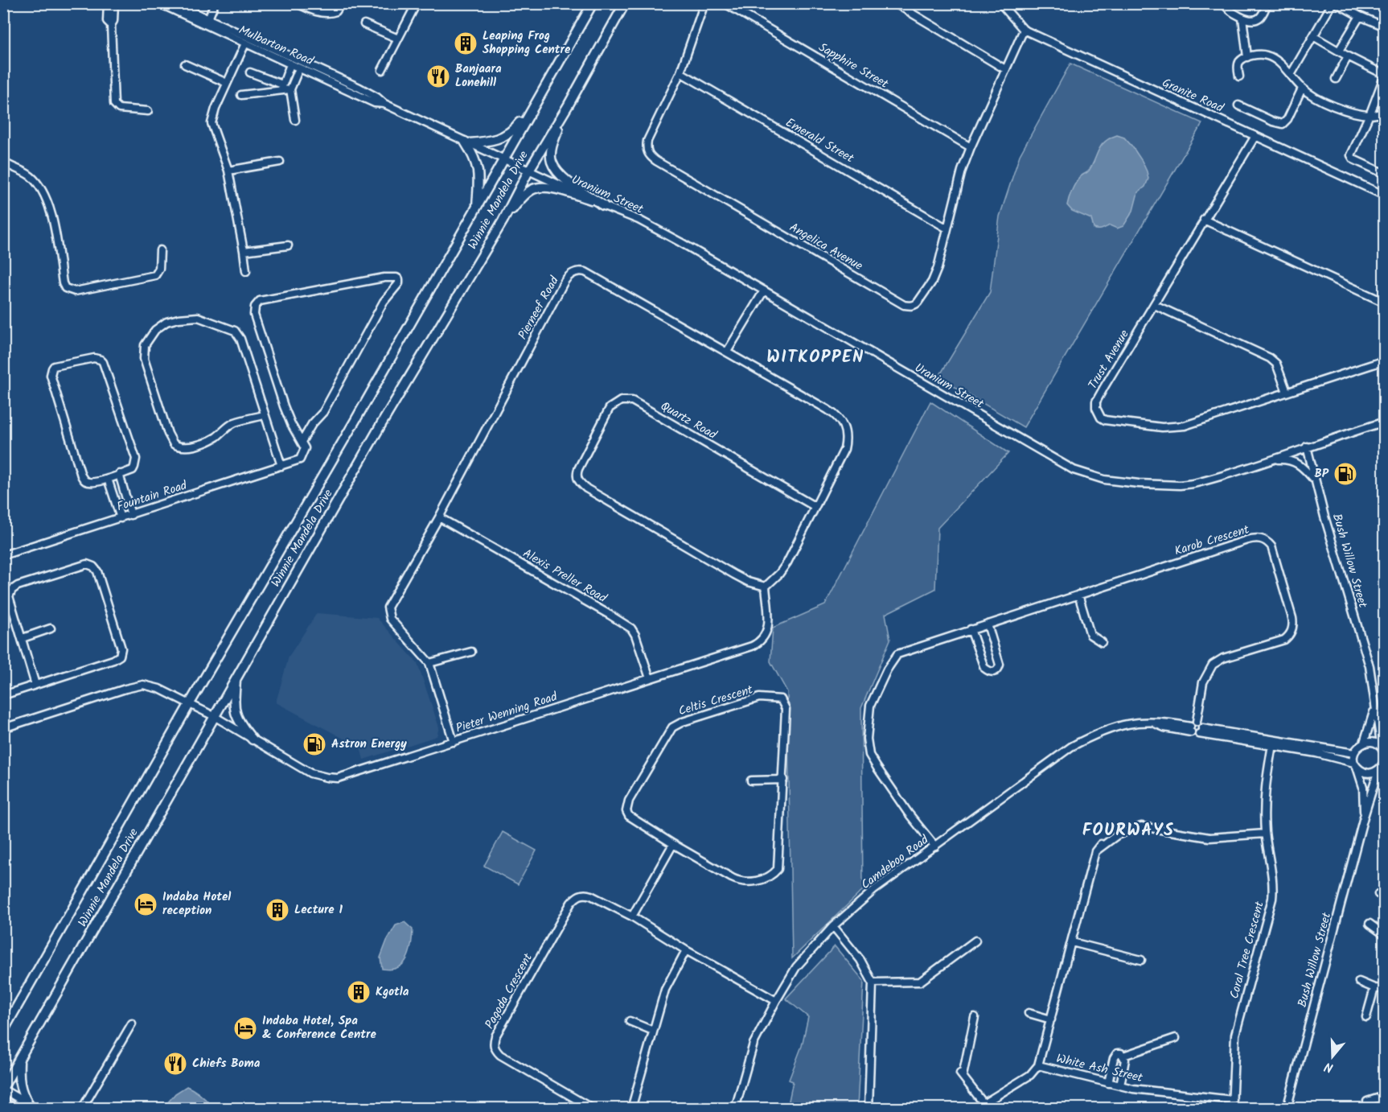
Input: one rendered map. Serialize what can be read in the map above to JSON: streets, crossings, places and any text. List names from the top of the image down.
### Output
{
  "streets": {
    "main road": ["Winnie Mandela Drive"],
    "street": [
      "Mulbarton Road",
      "Sapphire Street",
      "Granite Road",
      "Emerald Street",
      "Uranium Street",
      "Angelica Avenue",
      "Pierneef Road",
      "Trust Avenue",
      "Quartz Road",
      "Fountain Road",
      "Karob Crescent",
      "Bush Willow Street",
      "Alexis Preller Road",
      "Celtis Crescent",
      "Pieter Wenning Road",
      "Camdeboo Road",
      "Coral Tree Crescent",
      "Pagoda Crescent",
      "White Ash Street"
    ]
  },
  "crossings": [
    ["Mulbarton Road", "Uranium Street"],
    ["Mulbarton Road", "Winnie Mandela Drive"],
    ["Sapphire Street", "Angelica Avenue"],
    ["Granite Road", "Angelica Avenue"],
    ["Granite Road", "Trust Avenue"],
    ["Emerald Street", "Angelica Avenue"],
    ["Uranium Street", "Winnie Mandela Drive"],
    ["Uranium Street", "Bush Willow Street"],
    ["Winnie Mandela Drive", "Pieter Wenning Road"],
    ["Pierneef Road", "Quartz Road"],
    ["Pierneef Road", "Alexis Preller Road"],
    ["Pierneef Road", "Pieter Wenning Road"],
    ["Quartz Road", "Pieter Wenning Road"],
    ["Karob Crescent", "Camdeboo Road"],
    ["Alexis Preller Road", "Pieter Wenning Road"],
    ["Coral Tree Crescent", "White Ash Street"]
  ],
  "districts": ["WITKOPPEN", "FOURWAYS"],
  "places": {
    "building": ["Leaping Frog Shopping Centre", "Lecture 1", "Kgotla"],
    "restaurant": ["Banjaara Lonehill", "Chiefs Boma"],
    "fuel station": ["BP", "Astron Energy"],
    "hotel": ["Indaba Hotel reception", "Indaba Hotel, Spa & Conference Centre"]
  },
  "north": "bottom"
}
